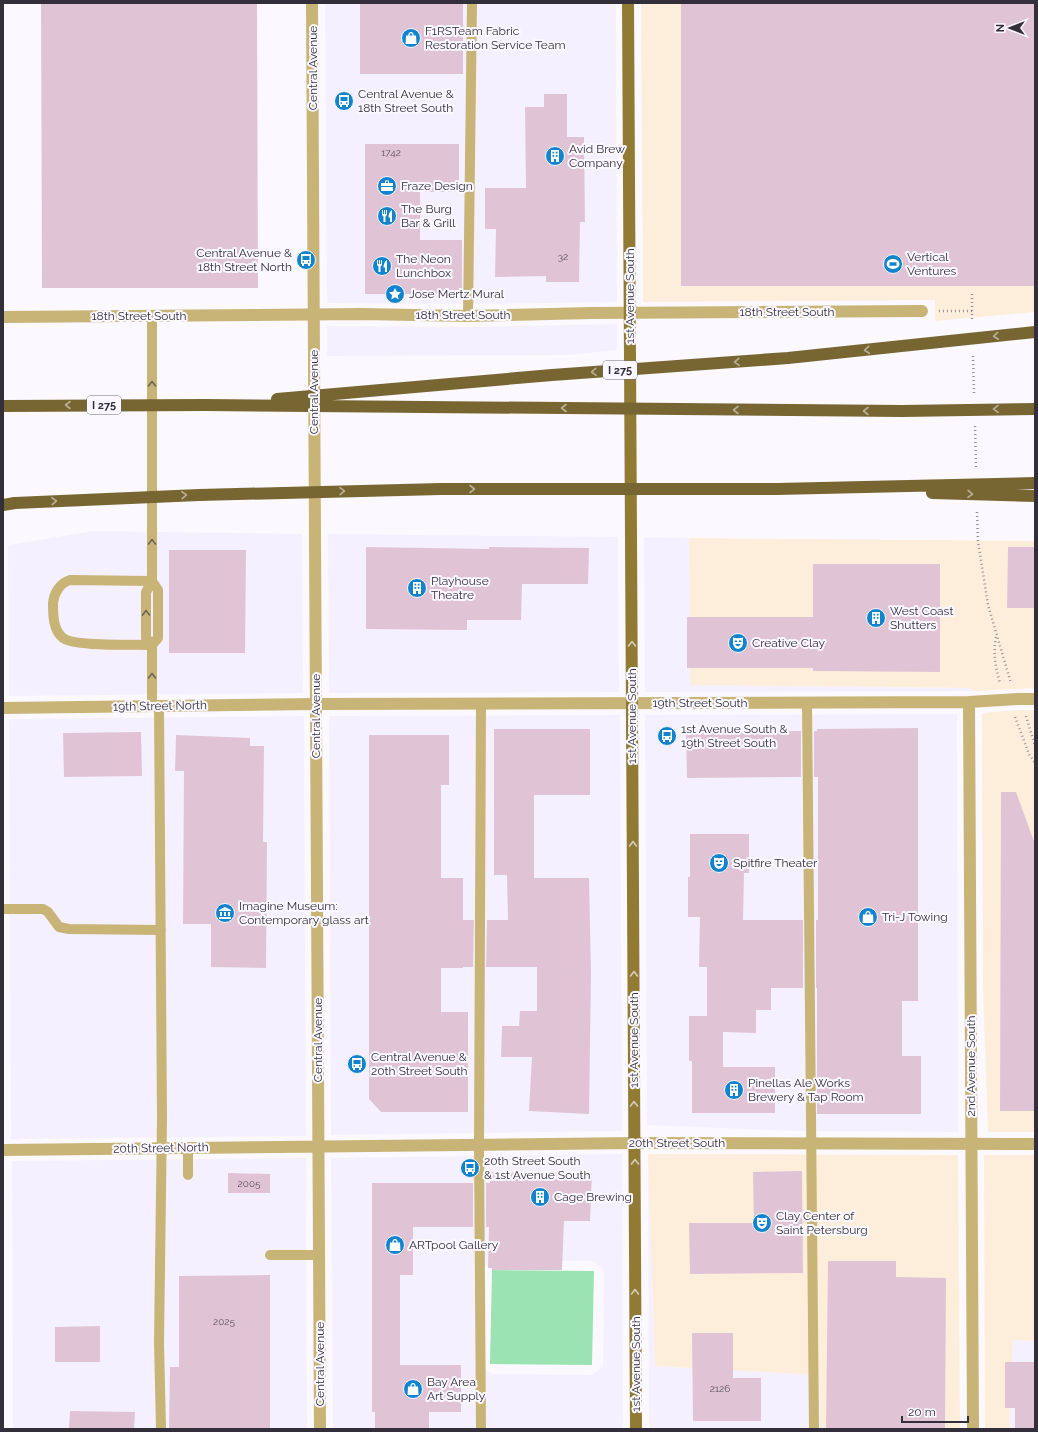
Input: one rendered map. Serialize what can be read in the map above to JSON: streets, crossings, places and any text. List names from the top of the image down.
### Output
{
  "streets": {
    "highway": ["I 275"],
    "main road": ["1st Avenue South"],
    "street": [
      "Central Avenue",
      "18th Street South",
      "19th Street South",
      "19th Street North",
      "2nd Avenue South",
      "20th Street South",
      "20th Street North"
    ]
  },
  "crossings": [
    ["Central Avenue", "18th Street South"],
    ["Central Avenue", "19th Street South"],
    ["Central Avenue", "19th Street North"],
    ["Central Avenue", "20th Street South"],
    ["Central Avenue", "20th Street North"],
    ["1st Avenue South", "18th Street South"],
    ["1st Avenue South", "19th Street South"],
    ["1st Avenue South", "20th Street South"],
    ["19th Street South", "19th Street North"],
    ["19th Street South", "2nd Avenue South"],
    ["2nd Avenue South", "20th Street South"],
    ["20th Street South", "20th Street North"]
  ],
  "one_way": ["1st Avenue South"],
  "places": {
    "shop": [
      "F1RSTeam Fabric Restoration Service Team",
      "Tri-J Towing",
      "ARTpool Gallery",
      "Bay Area Art Supply"
    ],
    "bus stop": [
      "Central Avenue & 18th Street South",
      "Central Avenue & 18th Street North",
      "1st Avenue South & 19th Street South",
      "Central Avenue & 20th Street South",
      "20th Street South & 1st Avenue South"
    ],
    "building": [
      "Avid Brew Company",
      "Playhouse Theatre",
      "West Coast Shutters",
      "Pinellas Ale Works Brewery & Tap Room",
      "Cage Brewing"
    ],
    "office": ["Fraze Design"],
    "restaurant": ["The Burg Bar & Grill", "The Neon Lunchbox"],
    "sports": ["Vertical Ventures"],
    "place": ["Jose Mertz Mural"],
    "theatre": ["Creative Clay", "Spitfire Theater", "Clay Center of Saint Petersburg"],
    "museum": ["Imagine Museum: Contemporary glass art"]
  },
  "house_numbers": [
    "1742",
    "32",
    "2005",
    "2025",
    "2126"
  ],
  "scale_bar": "20 m",
  "north": "left"
}
